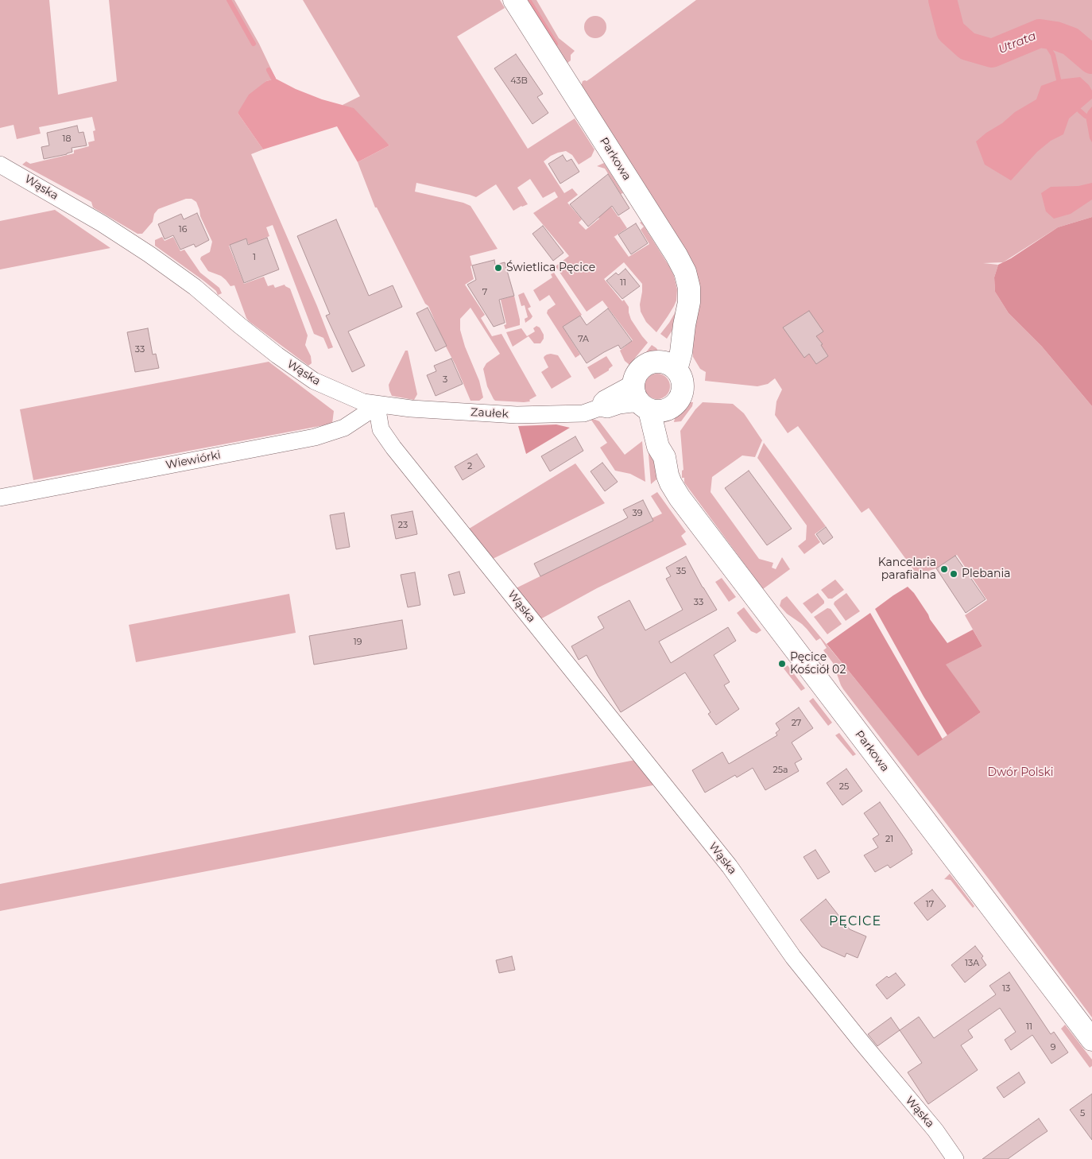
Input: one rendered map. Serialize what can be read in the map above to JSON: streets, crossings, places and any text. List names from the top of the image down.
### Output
{
  "streets": {
    "street": [
      "Parkowa",
      "Wąska",
      "Zaułek",
      "Wiewiórki"
    ]
  },
  "crossings": [
    ["Parkowa", "Zaułek"],
    ["Wąska", "Zaułek"],
    ["Wąska", "Wiewiórki"],
    ["Zaułek", "Wiewiórki"]
  ],
  "districts": ["PĘCICE"],
  "water": ["Utrata"],
  "parks": ["Dwór Polski"],
  "places": [
    "Świetlica Pęcice",
    "Kancelaria parafialna",
    "Plebania",
    "Pęcice Kościół 02"
  ],
  "house_numbers": [
    "43B",
    "18",
    "16",
    "1",
    "11",
    "7",
    "7A",
    "33",
    "3",
    "2",
    "39",
    "23",
    "35",
    "33",
    "19",
    "27",
    "25a",
    "25",
    "21",
    "17",
    "13A",
    "13",
    "11",
    "9",
    "5"
  ]
}
